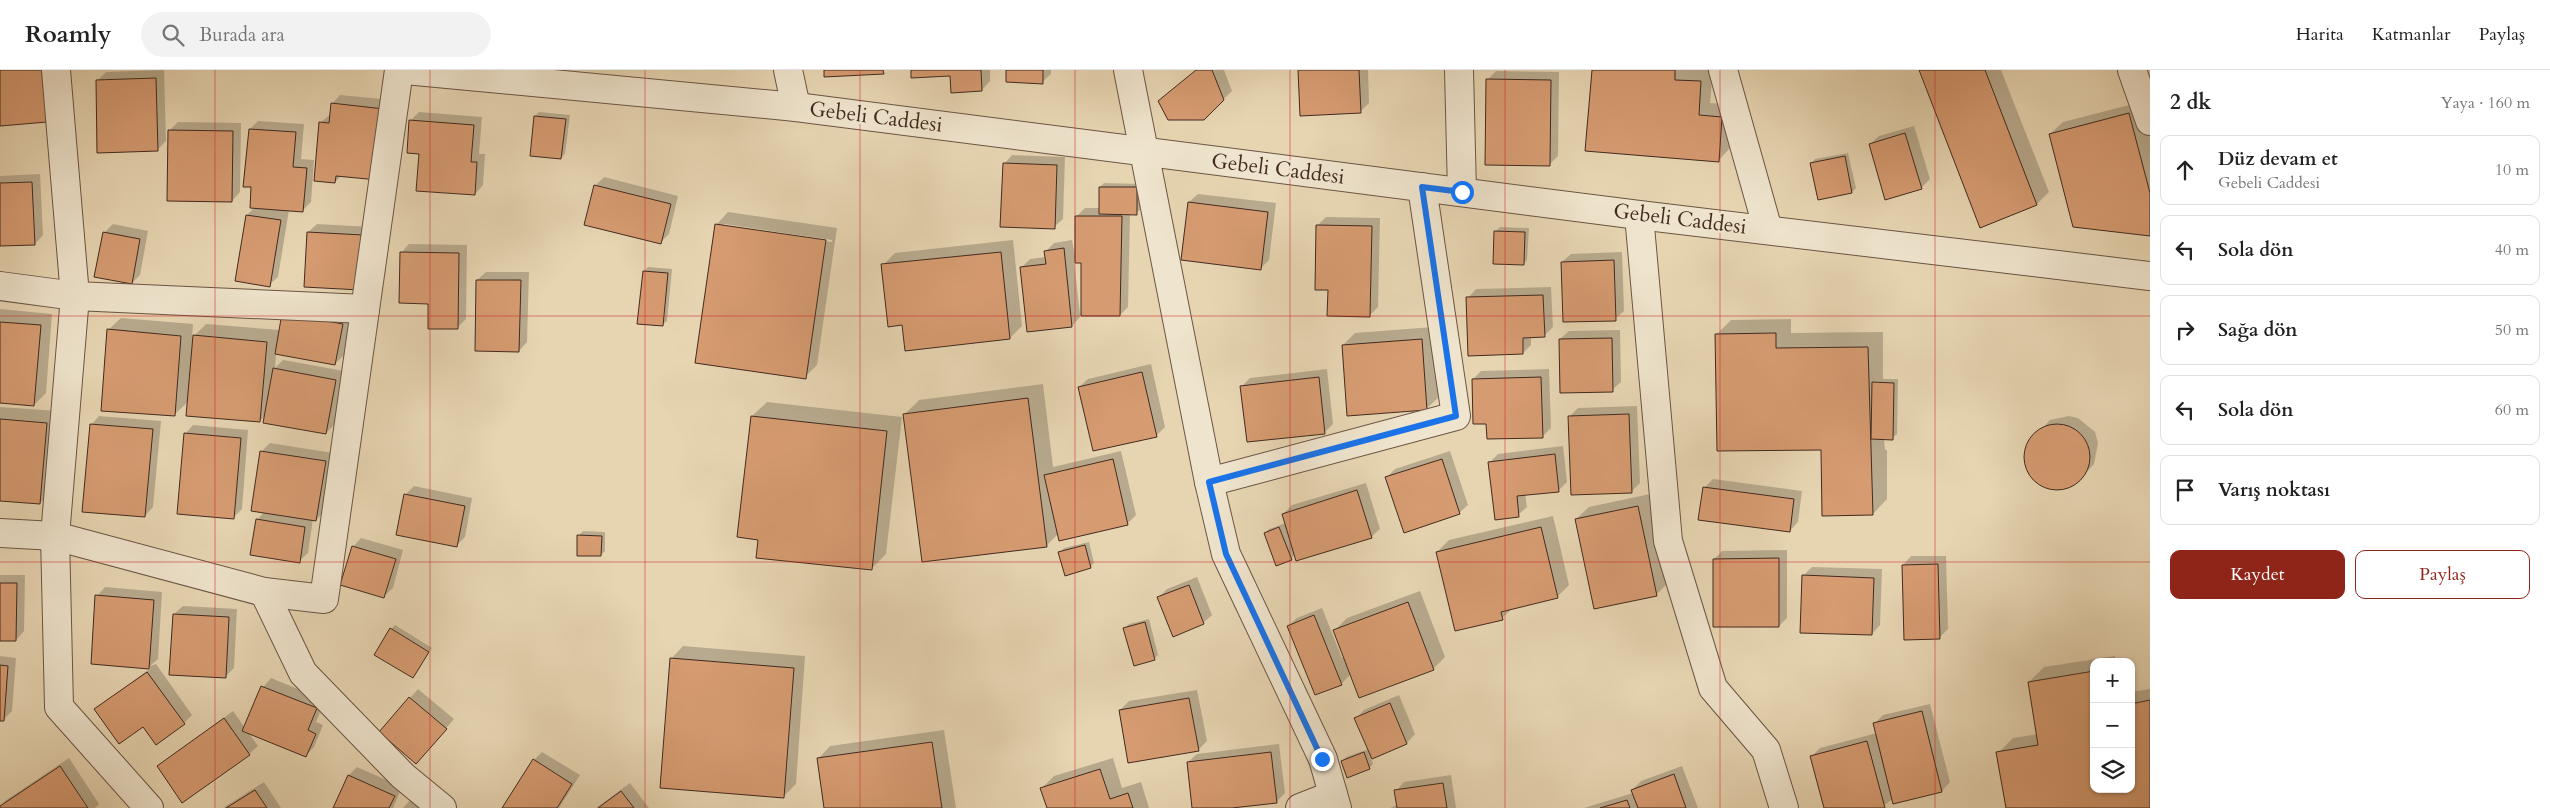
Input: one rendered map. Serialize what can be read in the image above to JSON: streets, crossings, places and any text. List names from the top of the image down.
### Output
{
  "streets": {
    "street": ["Gebeli Caddesi"]
  },
  "page": {
    "header": "Roamly",
    "search": "Burada ara",
    "nav": ["Harita", "Katmanlar", "Paylaş"],
    "heading": ["2 dk", "Yaya · 160 m"],
    "list": [
      ["Düz devam et", "Gebeli Caddesi", "10 m"],
      ["Sola dön", "40 m"],
      ["Sağa dön", "50 m"],
      ["Sola dön", "60 m"],
      "Varış noktası"
    ],
    "buttons": ["Kaydet", "Paylaş"],
    "map_buttons": ["+", "−"]
  }
}
